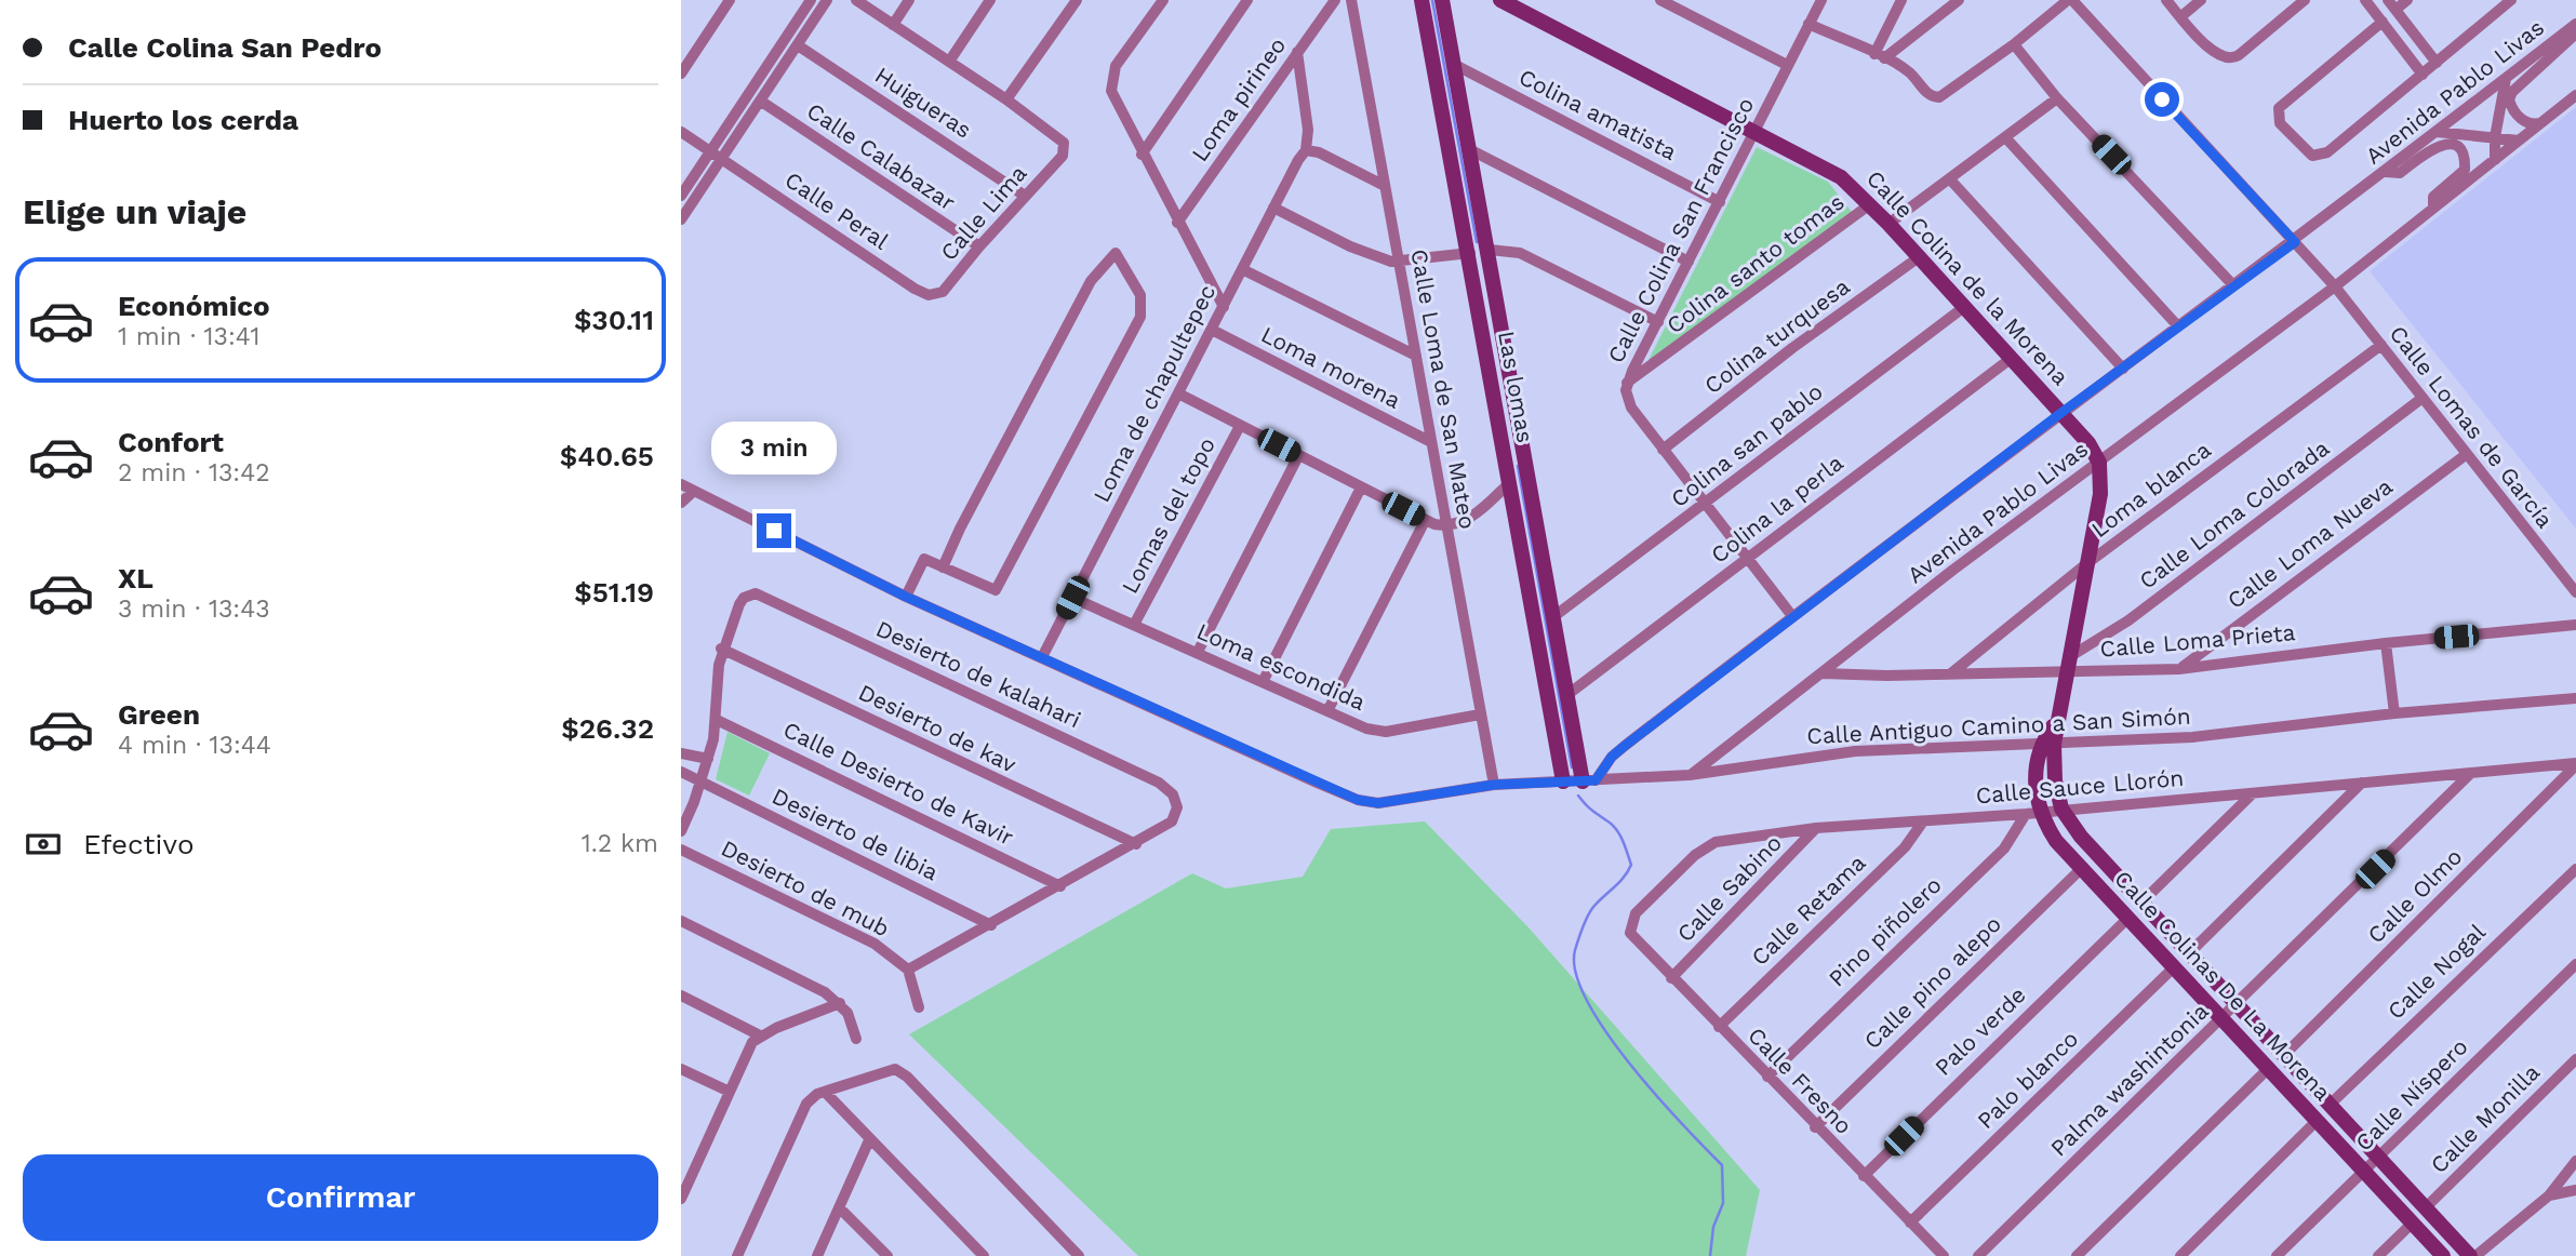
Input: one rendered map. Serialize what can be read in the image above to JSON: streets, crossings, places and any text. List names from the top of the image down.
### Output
{
  "streets": {
    "street": [
      "Avenida Pablo Livas",
      "Loma pirineo",
      "Huigueras",
      "Colina amatista",
      "Calle Calabazar",
      "Calle Peral",
      "Calle Lima",
      "Calle Colina San Francisco",
      "Colina santo tomas",
      "Calle Colina de la Morena",
      "Colina turquesa",
      "Loma morena",
      "Las lomas",
      "Calle Loma de San Mateo",
      "Loma de chapultepec",
      "Calle Lomas de García",
      "Colina san pablo",
      "Loma blanca",
      "Colina la perla",
      "Calle Loma Colorada",
      "Lomas del topo",
      "Calle Loma Nueva",
      "Calle Loma Prieta",
      "Loma escondida",
      "Desierto de kalahari",
      "Calle Antiguo Camino a San Simón",
      "Desierto de kav",
      "Calle Desierto de Kavir",
      "Calle Sauce Llorón",
      "Desierto de libia",
      "Desierto de mub",
      "Calle Sabino",
      "Calle Olmo",
      "Calle Retama",
      "Pino piñolero",
      "Calle Nogal",
      "Calle pino alepo",
      "Calle Colinas De La Morena",
      "Palo verde",
      "Palo blanco",
      "Palma washintonia",
      "Calle Fresno",
      "Calle Níspero",
      "Calle Monilla"
    ]
  },
  "crossings": [
    ["Avenida Pablo Livas", "Calle Colina San Francisco"],
    ["Avenida Pablo Livas", "Calle Colina de la Morena"],
    ["Avenida Pablo Livas", "Las lomas"],
    ["Avenida Pablo Livas", "Calle Lomas de García"],
    ["Avenida Pablo Livas", "Calle Loma Prieta"],
    ["Avenida Pablo Livas", "Calle Antiguo Camino a San Simón"],
    ["Avenida Pablo Livas", "Calle Colinas De La Morena"],
    ["Huigueras", "Calle Lima"],
    ["Colina amatista", "Calle Colina San Francisco"],
    ["Colina amatista", "Las lomas"],
    ["Calle Calabazar", "Calle Lima"],
    ["Calle Peral", "Calle Lima"],
    ["Calle Colina San Francisco", "Colina santo tomas"],
    ["Calle Colina San Francisco", "Calle Colina de la Morena"],
    ["Calle Colina San Francisco", "Colina turquesa"],
    ["Calle Colina San Francisco", "Colina san pablo"],
    ["Calle Colina San Francisco", "Colina la perla"],
    ["Colina santo tomas", "Calle Colina de la Morena"],
    ["Calle Colina de la Morena", "Colina turquesa"],
    ["Calle Colina de la Morena", "Colina san pablo"],
    ["Calle Colina de la Morena", "Colina la perla"],
    ["Calle Colina de la Morena", "Calle Colinas De La Morena"],
    ["Loma morena", "Calle Loma de San Mateo"],
    ["Loma morena", "Loma de chapultepec"],
    ["Las lomas", "Colina san pablo"],
    ["Las lomas", "Colina la perla"],
    ["Las lomas", "Calle Antiguo Camino a San Simón"],
    ["Calle Loma de San Mateo", "Loma escondida"],
    ["Calle Loma de San Mateo", "Calle Antiguo Camino a San Simón"],
    ["Loma de chapultepec", "Loma escondida"],
    ["Loma de chapultepec", "Calle Antiguo Camino a San Simón"],
    ["Calle Lomas de García", "Loma blanca"],
    ["Calle Lomas de García", "Calle Loma Colorada"],
    ["Calle Lomas de García", "Calle Loma Nueva"],
    ["Loma blanca", "Calle Loma Prieta"],
    ["Loma blanca", "Calle Colinas De La Morena"],
    ["Calle Loma Colorada", "Calle Loma Prieta"],
    ["Calle Loma Colorada", "Calle Colinas De La Morena"],
    ["Lomas del topo", "Loma escondida"],
    ["Calle Loma Nueva", "Calle Loma Prieta"],
    ["Calle Loma Prieta", "Calle Colinas De La Morena"],
    ["Desierto de kalahari", "Desierto de kav"],
    ["Calle Antiguo Camino a San Simón", "Calle Colinas De La Morena"],
    ["Calle Sauce Llorón", "Calle Sabino"],
    ["Calle Sauce Llorón", "Calle Olmo"],
    ["Calle Sauce Llorón", "Calle Retama"],
    ["Calle Sauce Llorón", "Pino piñolero"],
    ["Calle Sauce Llorón", "Calle Colinas De La Morena"],
    ["Calle Sauce Llorón", "Palma washintonia"],
    ["Calle Sauce Llorón", "Calle Fresno"],
    ["Calle Sabino", "Calle Fresno"],
    ["Calle Olmo", "Calle Colinas De La Morena"],
    ["Calle Retama", "Calle Fresno"],
    ["Pino piñolero", "Calle Colinas De La Morena"],
    ["Pino piñolero", "Calle Fresno"],
    ["Calle Nogal", "Calle Colinas De La Morena"],
    ["Calle pino alepo", "Calle Colinas De La Morena"],
    ["Calle pino alepo", "Calle Fresno"],
    ["Calle Colinas De La Morena", "Palo verde"],
    ["Calle Colinas De La Morena", "Palo blanco"],
    ["Calle Colinas De La Morena", "Palma washintonia"],
    ["Calle Colinas De La Morena", "Calle Níspero"],
    ["Calle Colinas De La Morena", "Calle Monilla"],
    ["Palo verde", "Calle Fresno"],
    ["Palo blanco", "Calle Fresno"]
  ],
  "page": {
    "banner": ["Calle Colina San Pedro", "Huerto los cerda"],
    "heading": "Elige un viaje",
    "list": [
      {
        "name": "Económico",
        "note": "1 min · 13:41",
        "value": "$30.11"
      },
      {
        "name": "Confort",
        "note": "2 min · 13:42",
        "value": "$40.65"
      },
      {
        "name": "XL",
        "note": "3 min · 13:43",
        "value": "$51.19"
      },
      {
        "name": "Green",
        "note": "4 min · 13:44",
        "value": "$26.32"
      }
    ],
    "bubble": "3 min",
    "pay": ["Efectivo", "1.2 km"],
    "buttons": "Confirmar"
  }
}
